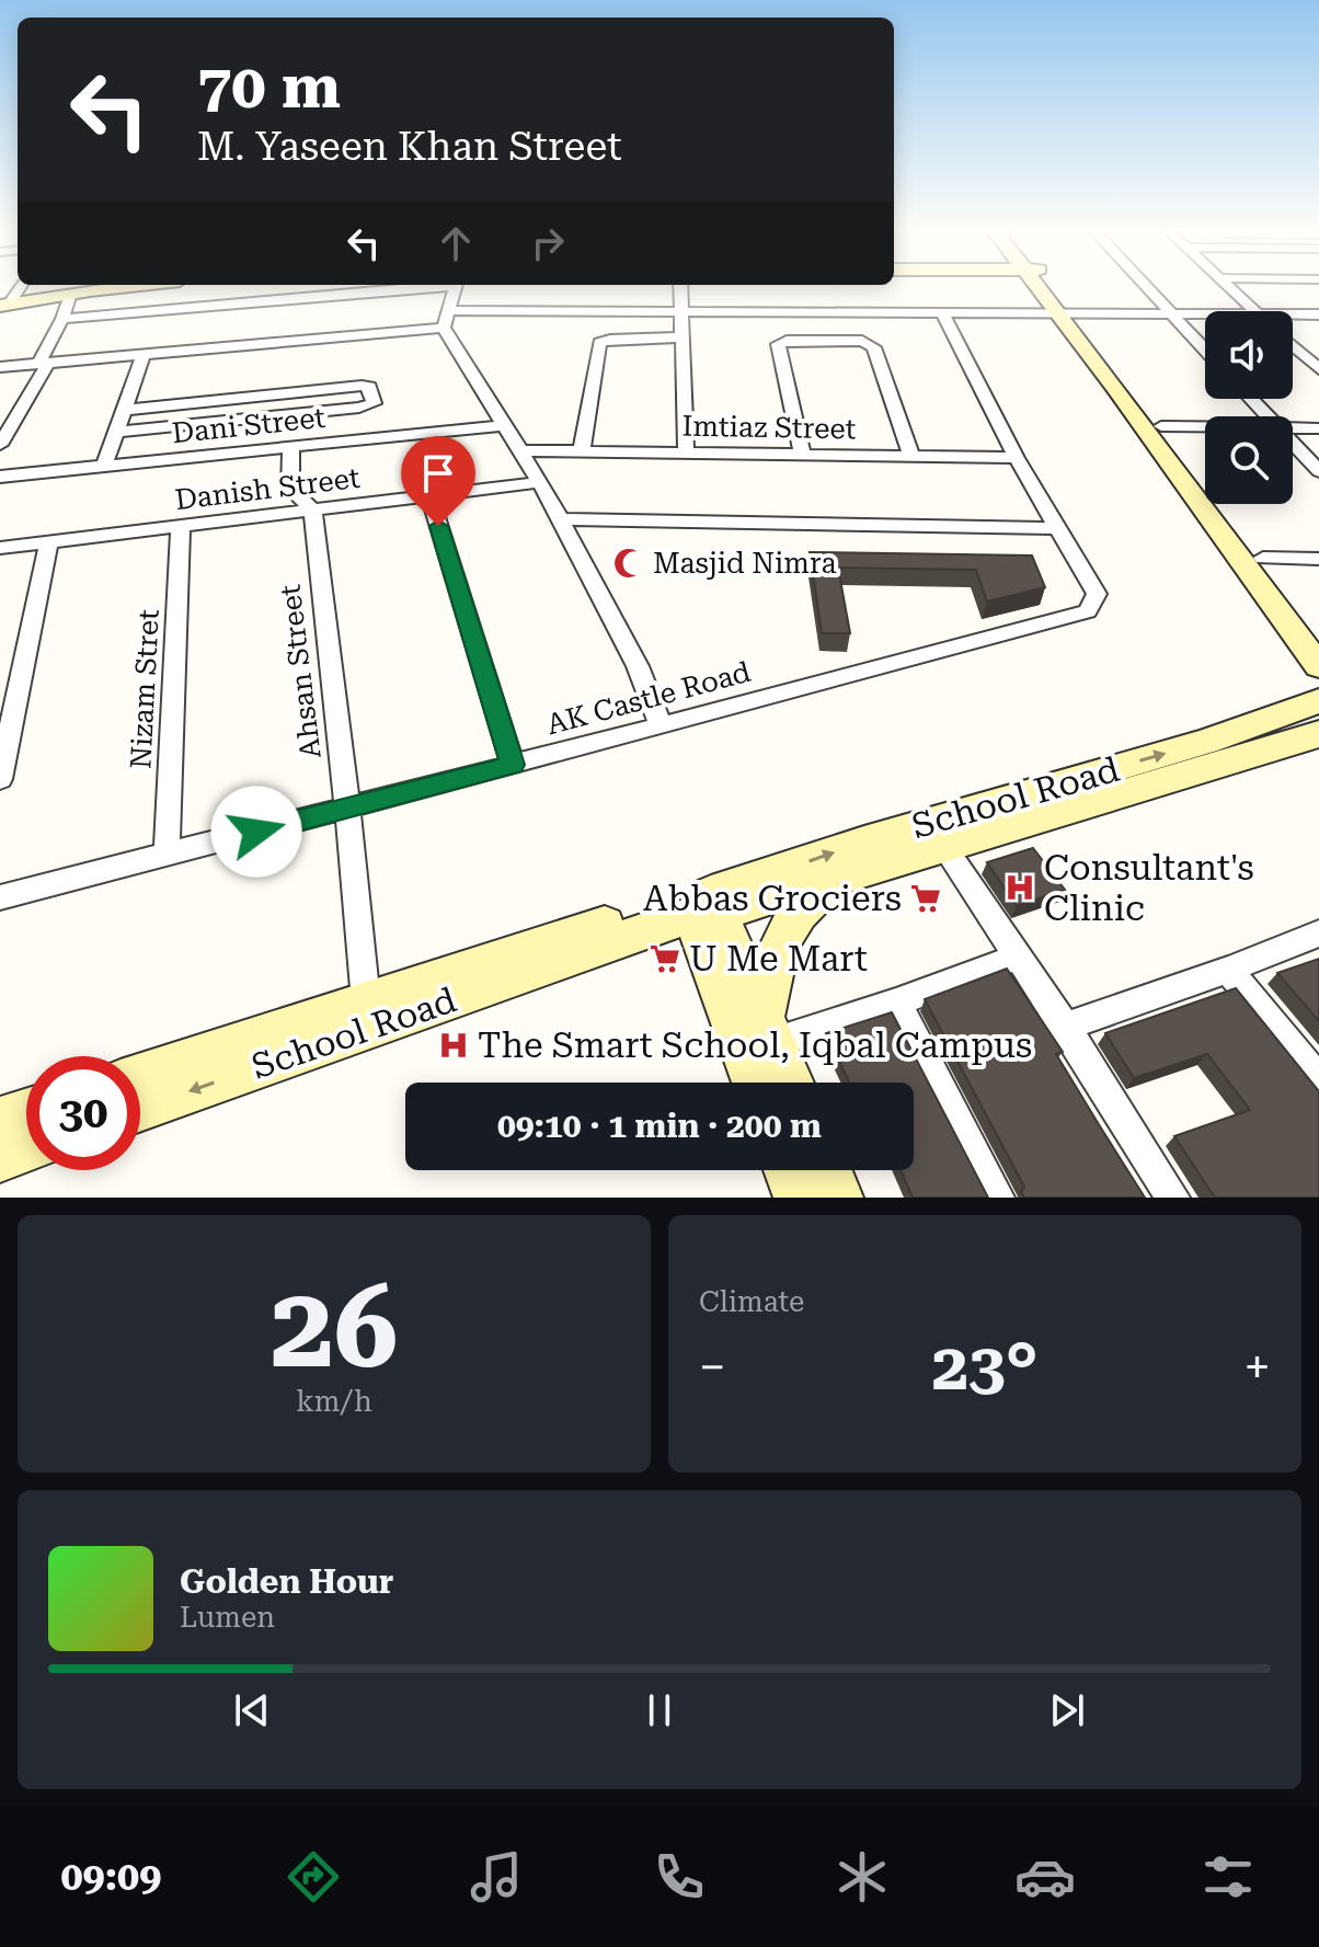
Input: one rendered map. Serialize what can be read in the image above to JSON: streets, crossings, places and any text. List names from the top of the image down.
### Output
{
  "streets": {
    "street": [
      "Dani Street",
      "Imtiaz Street",
      "Danish Street",
      "Ahsan Street",
      "Nizam Stret",
      "AK Castle Road",
      "School Road"
    ]
  },
  "crossings": [
    ["Dani Street", "Ahsan Street"],
    ["Danish Street", "Ahsan Street"],
    ["Danish Street", "Nizam Stret"],
    ["Ahsan Street", "AK Castle Road"],
    ["Ahsan Street", "School Road"],
    ["Nizam Stret", "AK Castle Road"]
  ],
  "places": {
    "mosque": ["Masjid Nimra"],
    "hospital": ["Consultant's Clinic", "The Smart School, Iqbal Campus"],
    "supermarket": ["Abbas Grociers", "U Me Mart"]
  },
  "page": {
    "turn": ["70 m", "M. Yaseen Khan Street"],
    "limit": "30",
    "trip": "09:10 · 1 min · 200 m",
    "tile": [
      ["26", "km/h"],
      "Climate"
    ],
    "heat": ["−", "23°", "+"],
    "song": ["Golden Hour", "Lumen"],
    "tabs": "09:09"
  }
}
